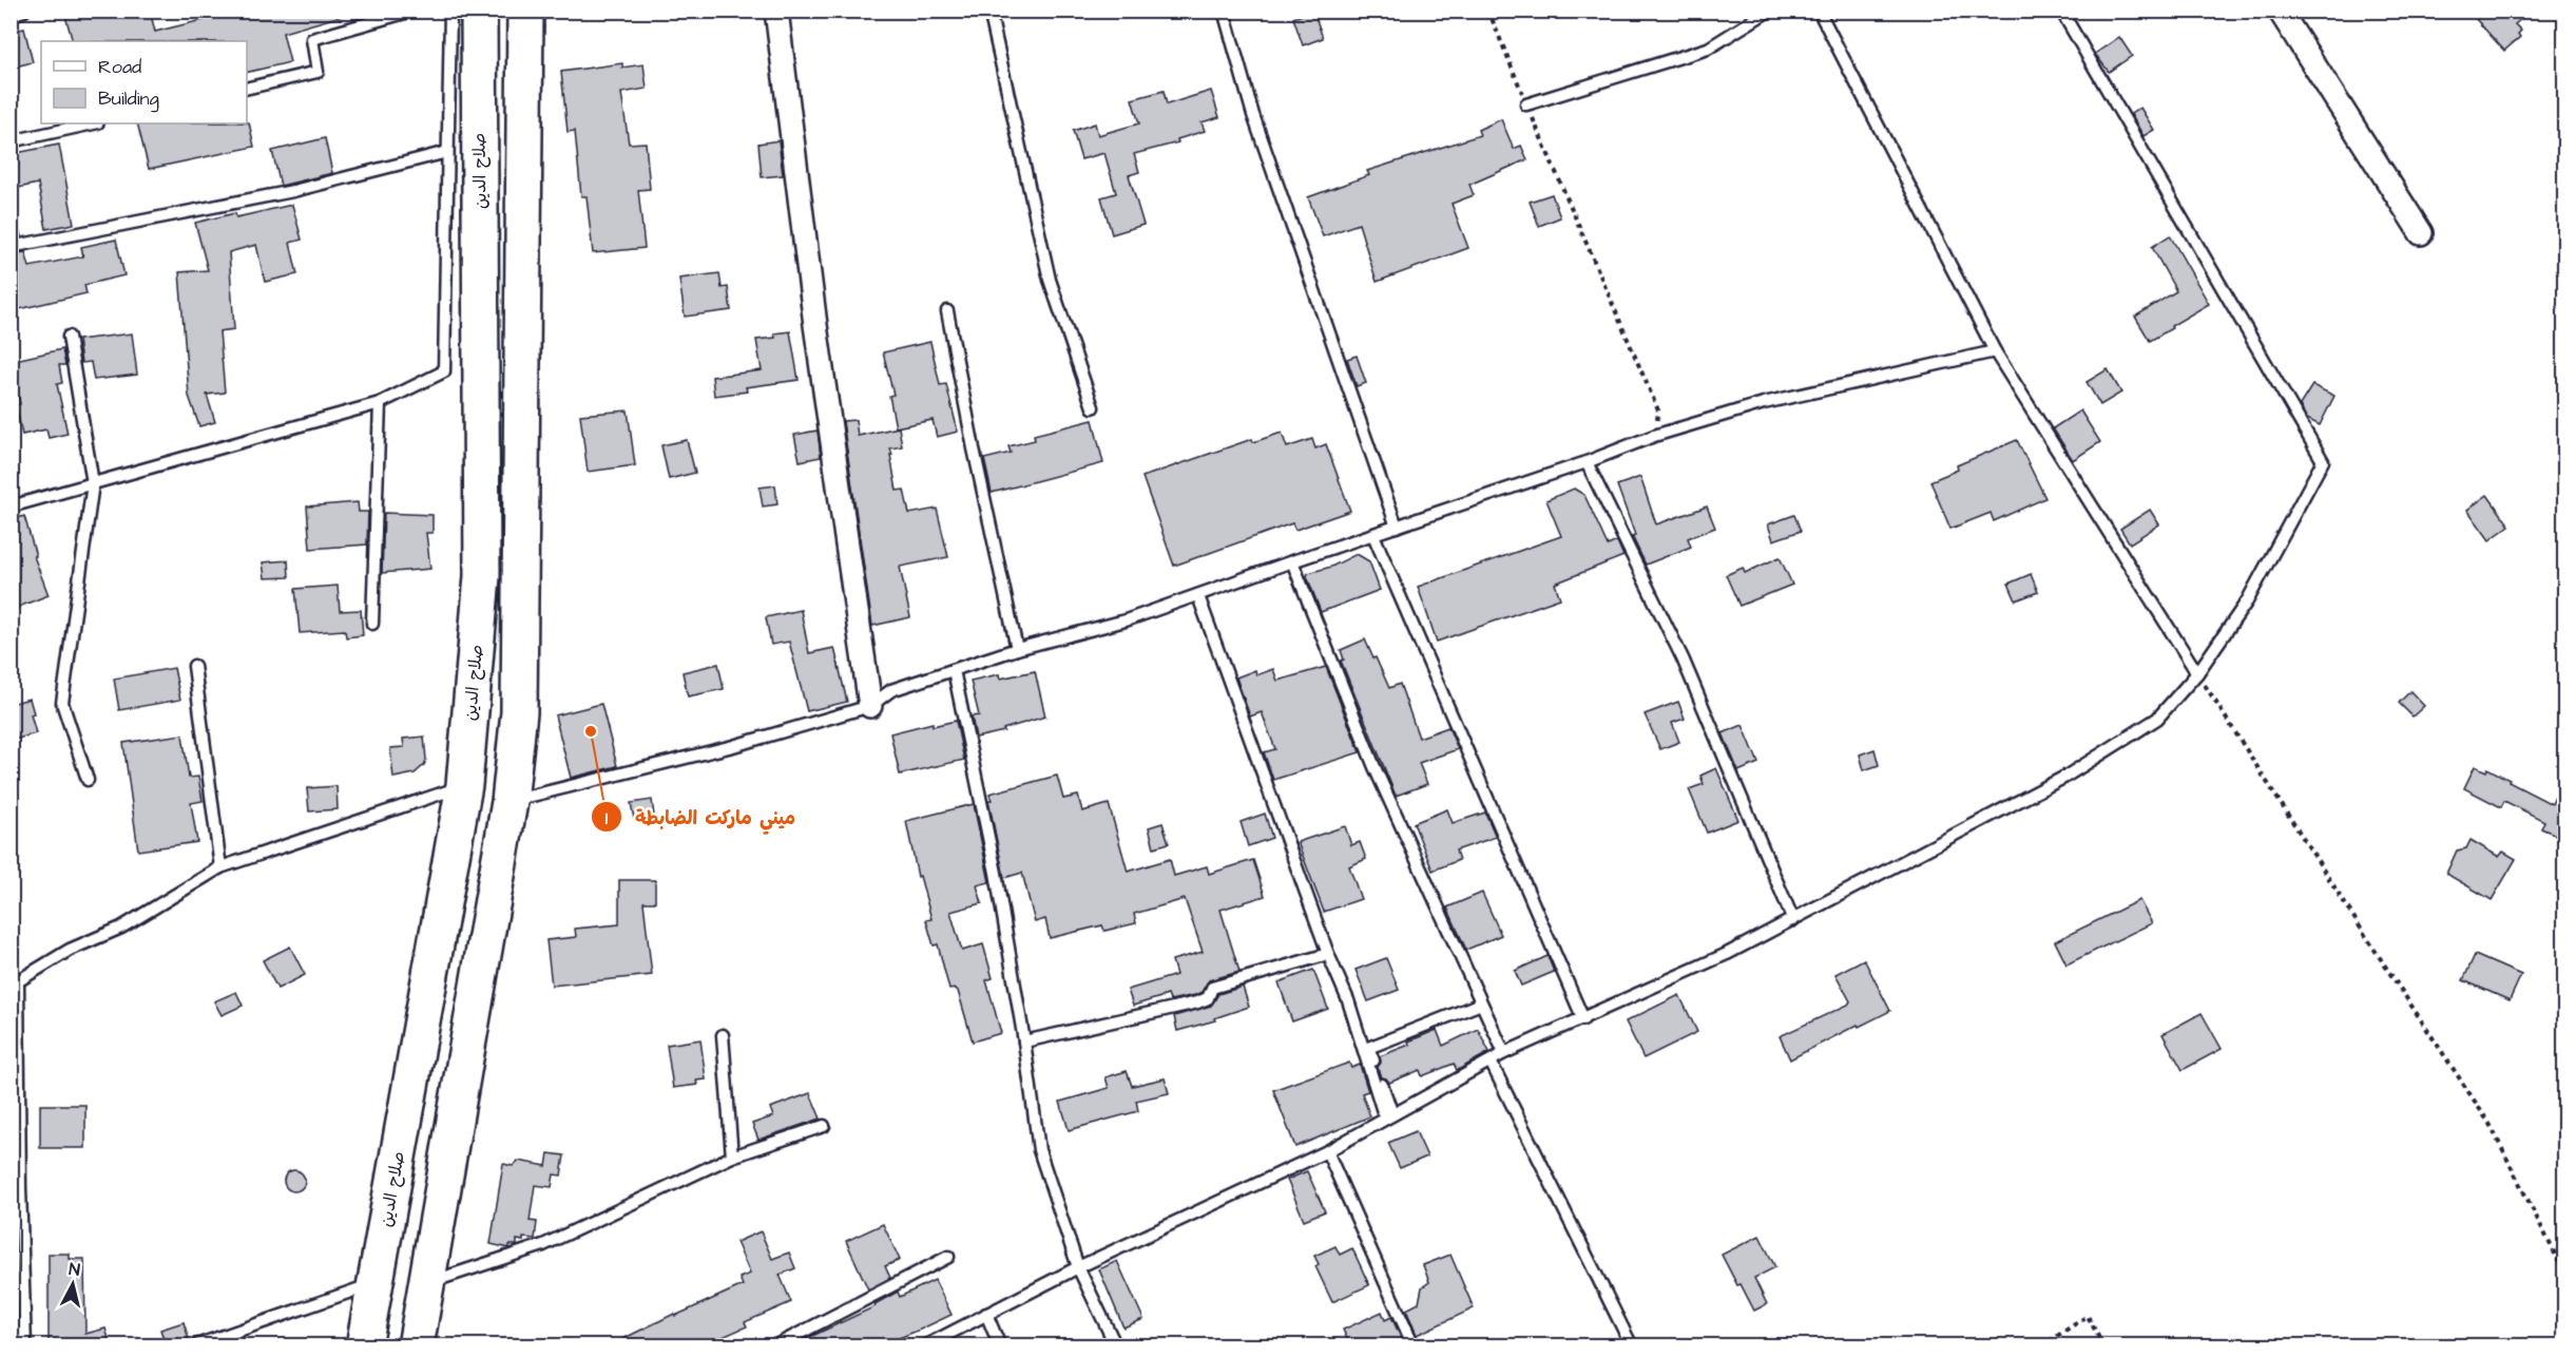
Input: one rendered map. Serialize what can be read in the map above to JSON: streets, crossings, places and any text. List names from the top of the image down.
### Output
{
  "streets": {
    "highway": ["صلاح الدين"]
  },
  "places": ["ميني ماركت الضابطة"],
  "legend": ["Road", "Building"],
  "north": "top"
}
